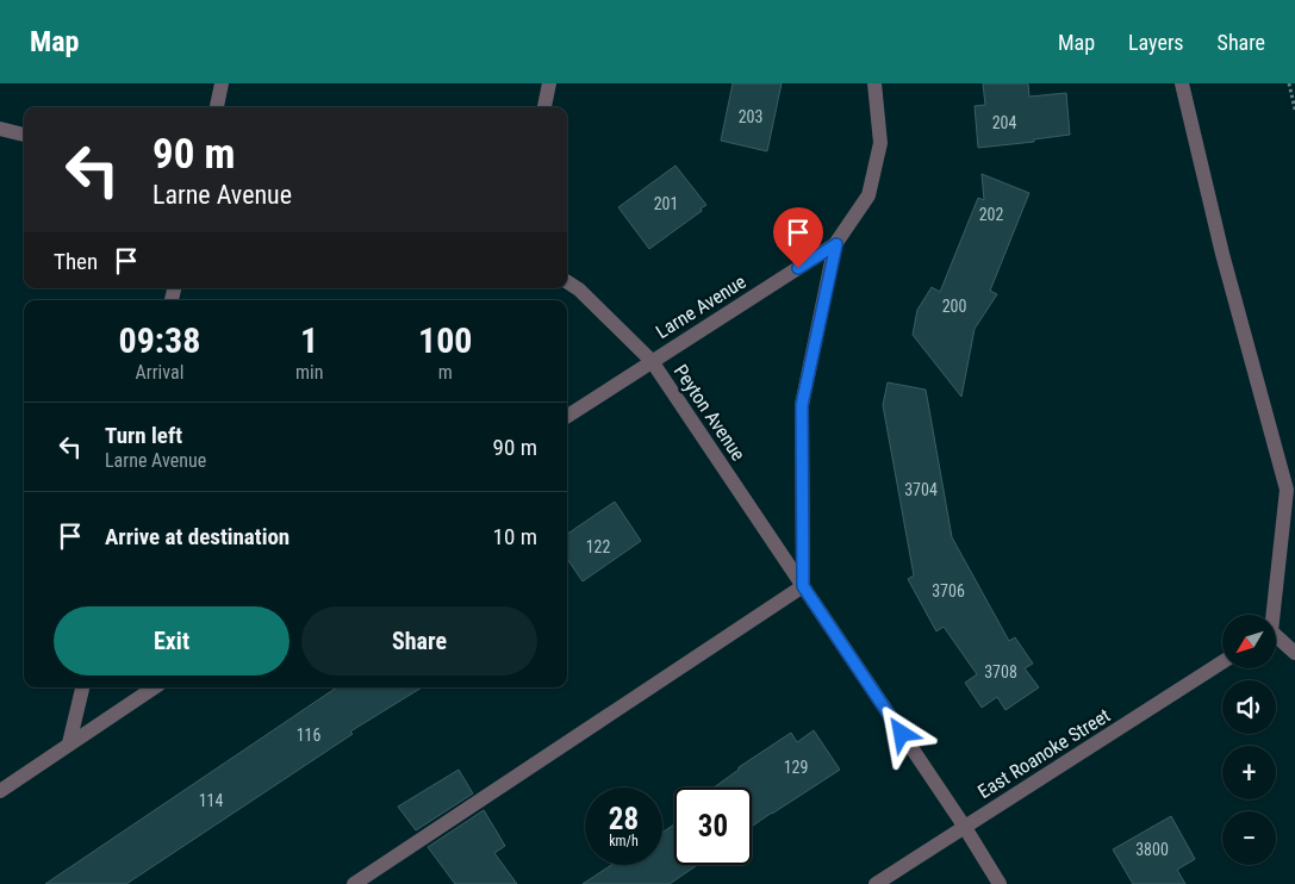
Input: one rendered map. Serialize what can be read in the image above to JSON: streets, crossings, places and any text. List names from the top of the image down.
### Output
{
  "streets": {
    "street": ["Larne Avenue", "Peyton Avenue", "East Roanoke Street"]
  },
  "crossings": [
    ["Larne Avenue", "Peyton Avenue"],
    ["Peyton Avenue", "East Roanoke Street"]
  ],
  "house_numbers": [
    "203",
    "204",
    "201",
    "202",
    "200",
    "3704",
    "122",
    "3706",
    "3708",
    "116",
    "129",
    "114",
    "3800"
  ],
  "north": "bottom left",
  "page": {
    "header": "Map",
    "nav": ["Map", "Layers", "Share"],
    "turn": ["90 m", "Larne Avenue"],
    "then": "Then",
    "eta": [
      "09:38",
      "Arrival",
      "1",
      "min",
      "100",
      "m"
    ],
    "list": [
      {
        "name": "Turn left",
        "note": "Larne Avenue",
        "value": "90 m"
      },
      {
        "name": "Arrive at destination",
        "value": "10 m"
      }
    ],
    "buttons": ["Exit", "Share"],
    "map_buttons": ["+", "−"],
    "speed": "28 km/h",
    "limit": "30"
  }
}
